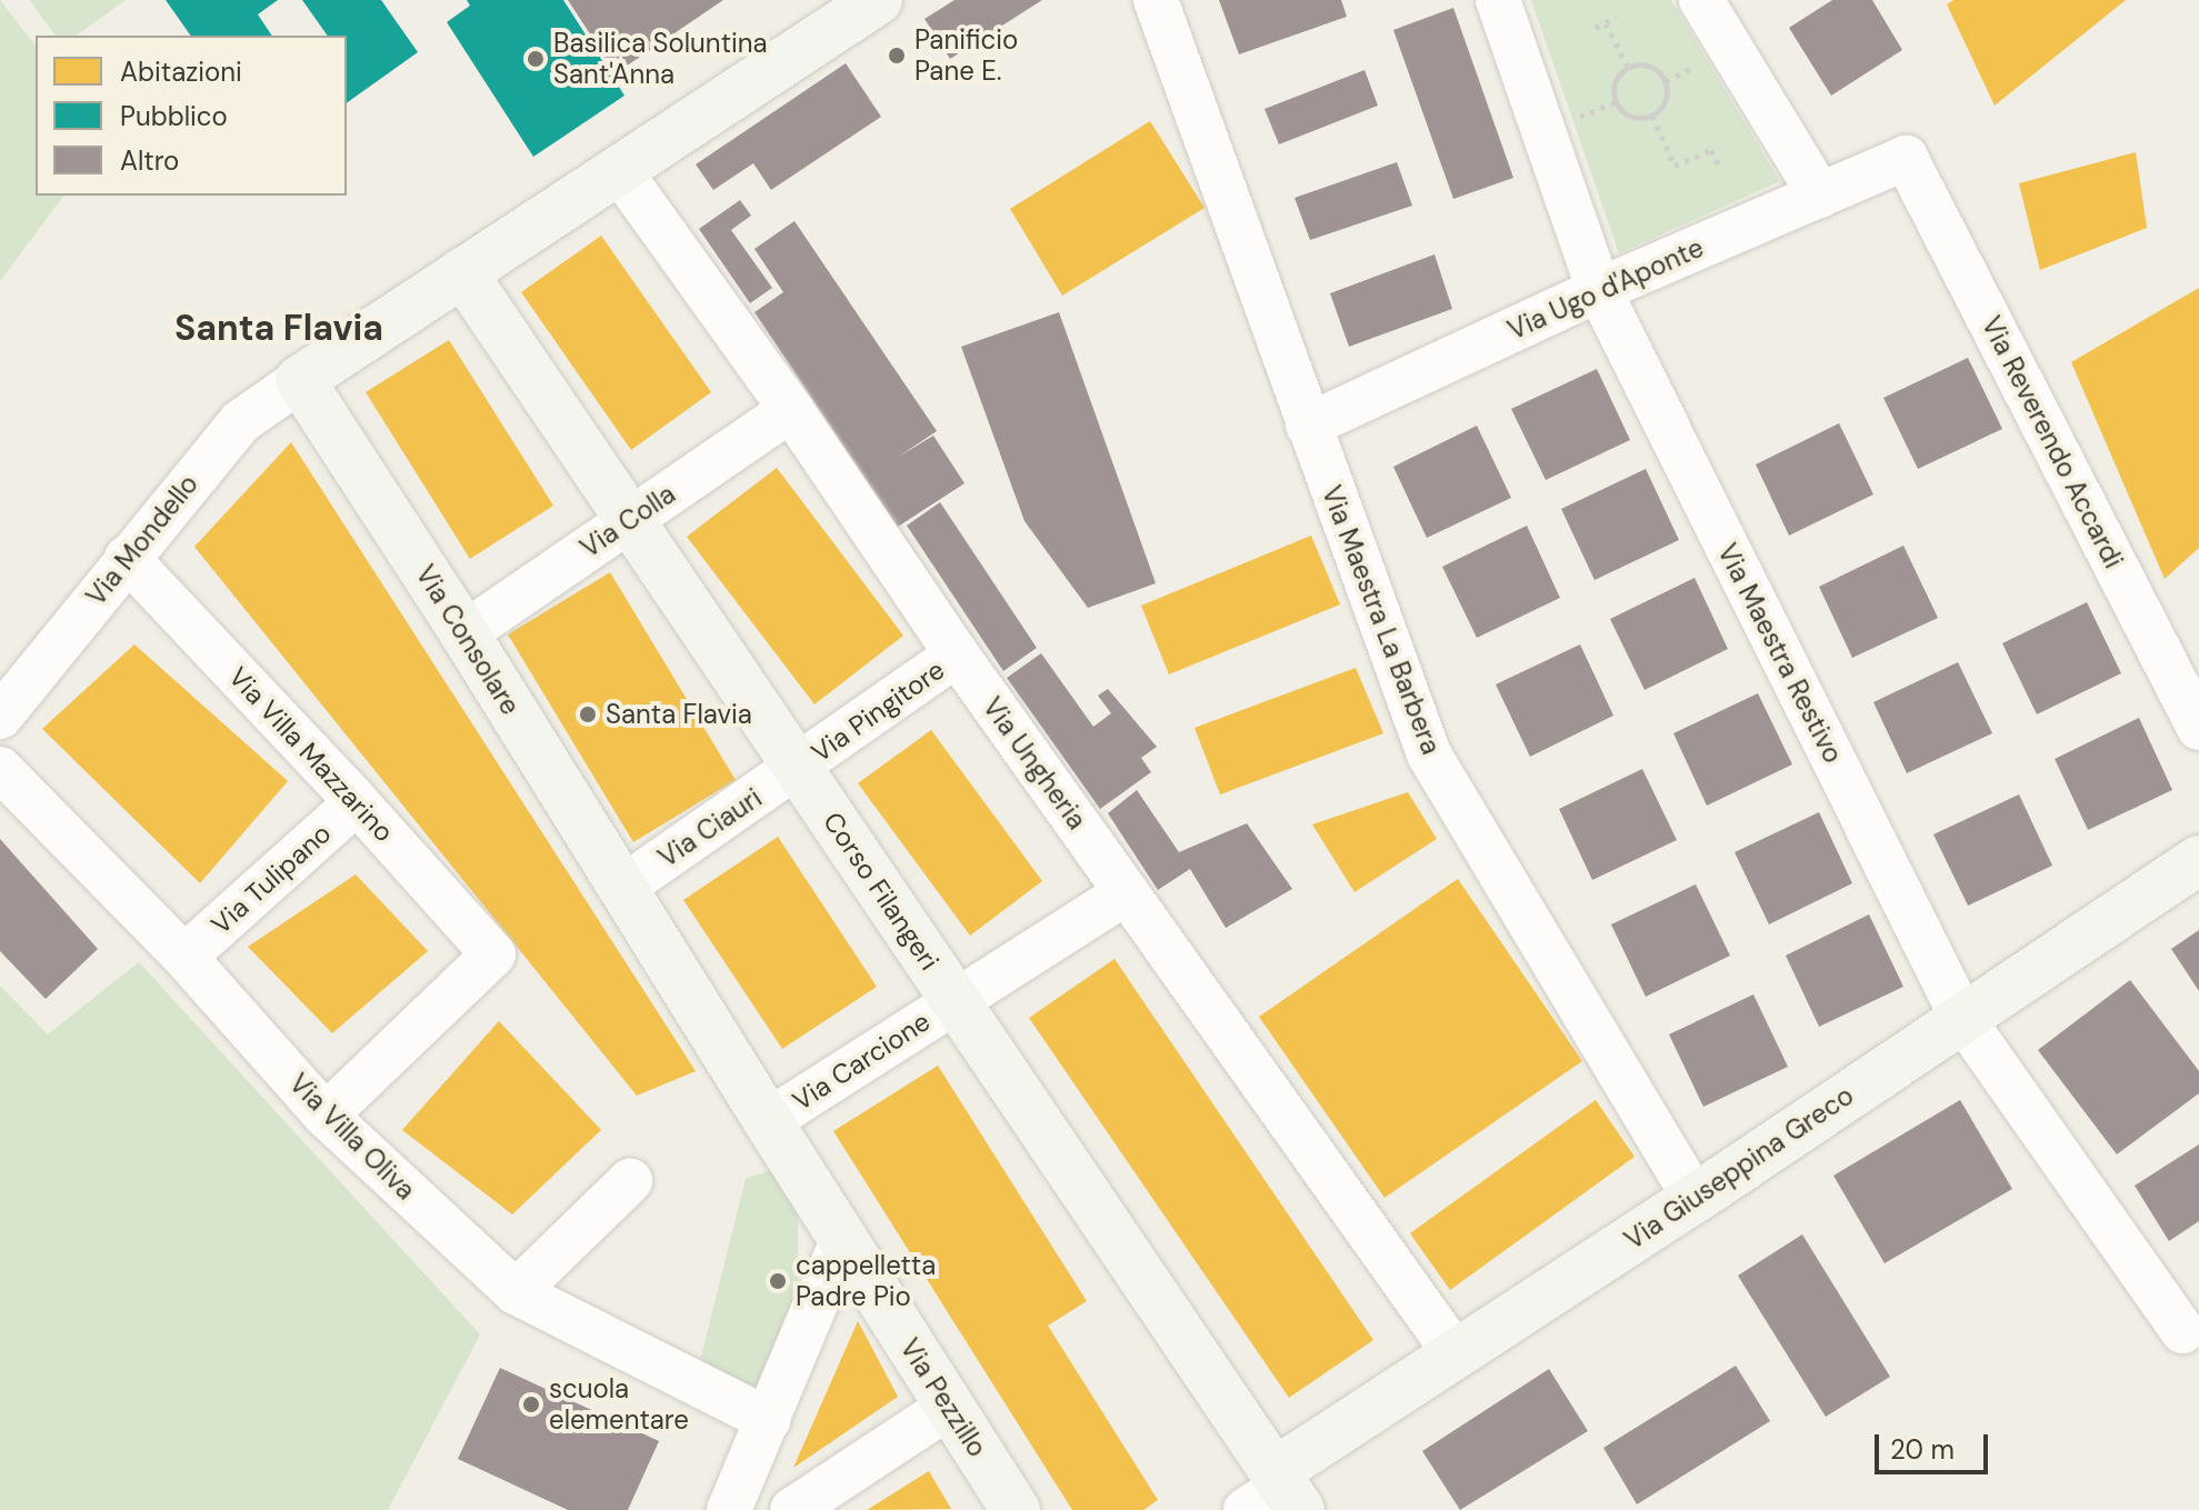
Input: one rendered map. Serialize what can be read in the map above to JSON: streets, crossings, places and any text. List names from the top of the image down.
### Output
{
  "streets": {
    "street": [
      "Via Ugo d'Aponte",
      "Via Reverendo Accardi",
      "Via Colla",
      "Via Mondello",
      "Via Maestra La Barbera",
      "Via Consolare",
      "Via Maestra Restivo",
      "Via Pingitore",
      "Via Villa Mazzarino",
      "Via Ungheria",
      "Via Ciauri",
      "Via Tulipano",
      "Corso Filangeri",
      "Via Carcione",
      "Via Villa Oliva",
      "Via Giuseppina Greco",
      "Via Pezzillo"
    ]
  },
  "crossings": [
    ["Via Ugo d'Aponte", "Via Reverendo Accardi"],
    ["Via Ugo d'Aponte", "Via Maestra La Barbera"],
    ["Via Ugo d'Aponte", "Via Maestra Restivo"],
    ["Via Colla", "Via Consolare"],
    ["Via Colla", "Via Ungheria"],
    ["Via Colla", "Corso Filangeri"],
    ["Via Mondello", "Via Consolare"],
    ["Via Mondello", "Via Villa Mazzarino"],
    ["Via Maestra La Barbera", "Via Giuseppina Greco"],
    ["Via Consolare", "Via Ciauri"],
    ["Via Consolare", "Via Carcione"],
    ["Via Consolare", "Via Pezzillo"],
    ["Via Maestra Restivo", "Via Giuseppina Greco"],
    ["Via Pingitore", "Via Ungheria"],
    ["Via Pingitore", "Via Ciauri"],
    ["Via Pingitore", "Corso Filangeri"],
    ["Via Villa Mazzarino", "Via Tulipano"],
    ["Via Villa Mazzarino", "Via Villa Oliva"],
    ["Via Ungheria", "Via Carcione"],
    ["Via Ungheria", "Via Giuseppina Greco"],
    ["Via Ciauri", "Corso Filangeri"],
    ["Via Tulipano", "Via Villa Oliva"],
    ["Corso Filangeri", "Via Carcione"],
    ["Corso Filangeri", "Via Giuseppina Greco"]
  ],
  "districts": ["Santa Flavia"],
  "places": [
    "Panificio Pane E.",
    "Basilica Soluntina Sant'Anna",
    "Santa Flavia",
    "cappelletta Padre Pio",
    "scuola elementare"
  ],
  "legend": ["Abitazioni", "Pubblico", "Altro"],
  "scale_bar": "20 m"
}
